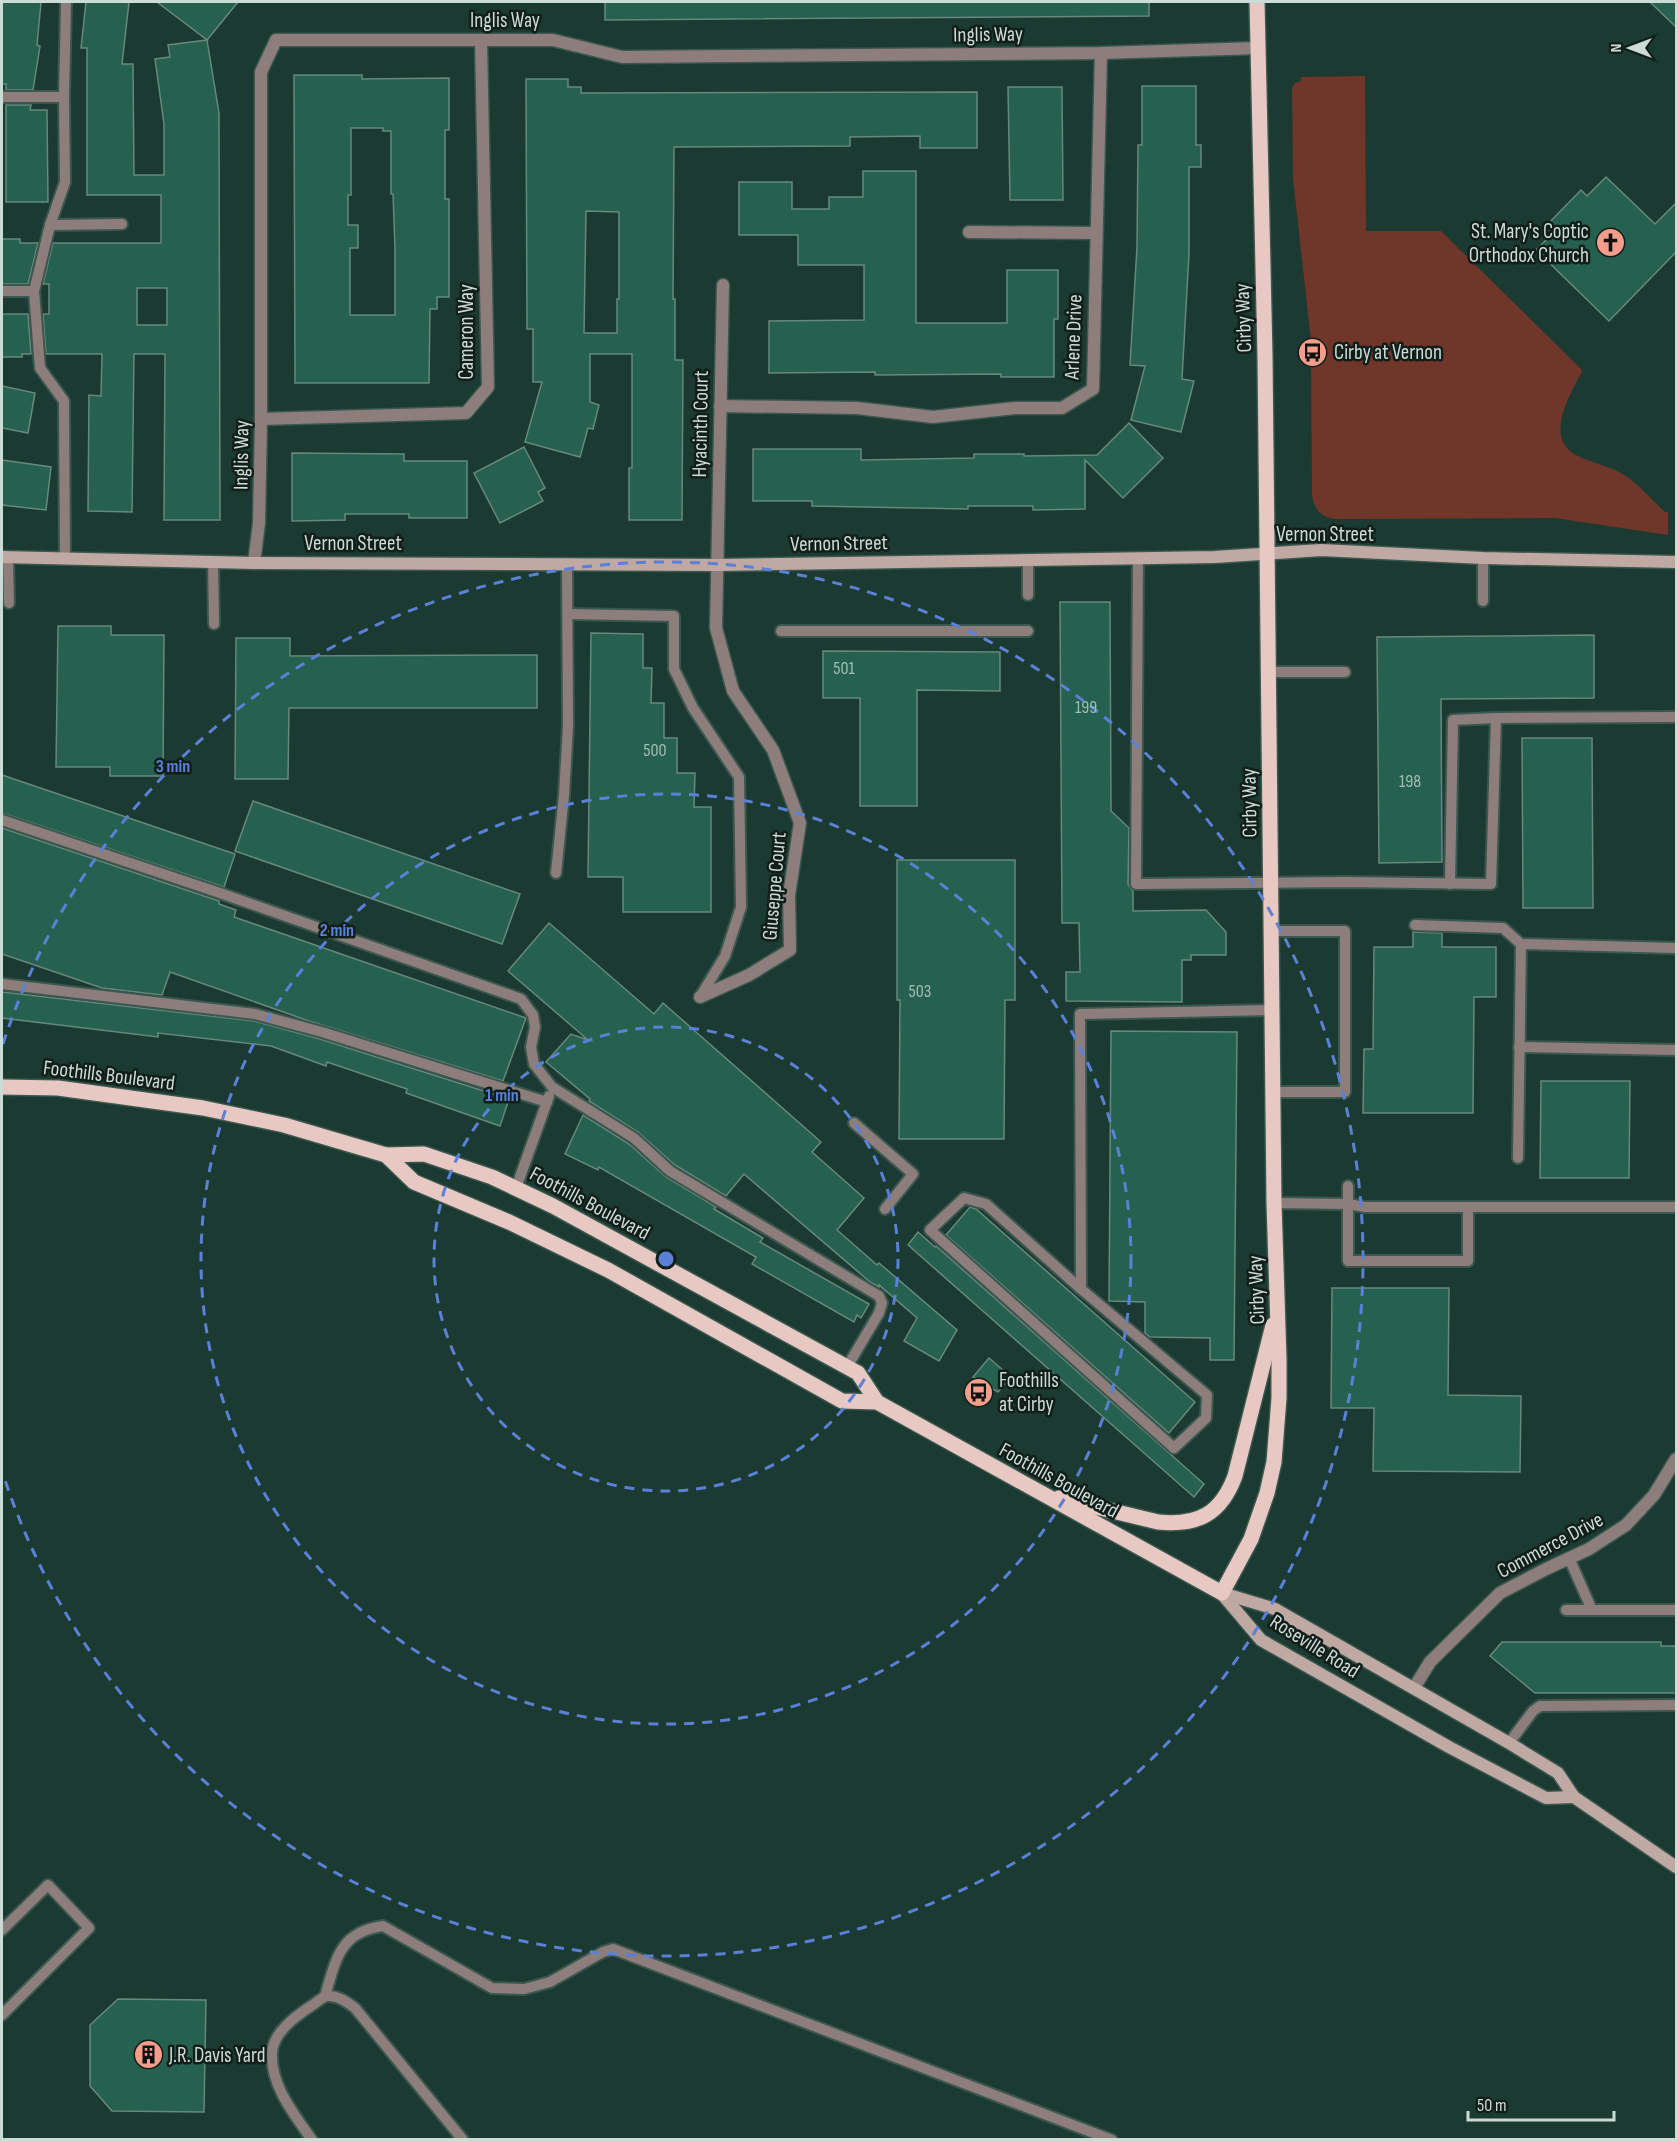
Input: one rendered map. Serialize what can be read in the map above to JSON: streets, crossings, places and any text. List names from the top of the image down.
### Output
{
  "streets": {
    "main road": [
      "Cirby Way",
      "Vernon Street",
      "Foothills Boulevard",
      "Roseville Road"
    ],
    "street": [
      "Inglis Way",
      "Cameron Way",
      "Arlene Drive",
      "Hyacinth Court",
      "Giuseppe Court",
      "Commerce Drive"
    ]
  },
  "crossings": [
    ["Inglis Way", "Cirby Way"],
    ["Inglis Way", "Cameron Way"],
    ["Inglis Way", "Arlene Drive"],
    ["Inglis Way", "Vernon Street"],
    ["Cirby Way", "Vernon Street"],
    ["Cirby Way", "Foothills Boulevard"],
    ["Cirby Way", "Roseville Road"],
    ["Arlene Drive", "Hyacinth Court"],
    ["Hyacinth Court", "Vernon Street"],
    ["Hyacinth Court", "Giuseppe Court"],
    ["Vernon Street", "Giuseppe Court"],
    ["Foothills Boulevard", "Roseville Road"],
    ["Commerce Drive", "Roseville Road"]
  ],
  "places": {
    "church": ["St. Mary's Coptic Orthodox Church"],
    "bus stop": ["Cirby at Vernon", "Foothills at Cirby"],
    "building": ["J.R. Davis Yard"]
  },
  "house_numbers": [
    "501",
    "199",
    "500",
    "198",
    "503"
  ],
  "scale_bar": "50 m",
  "north": "left",
  "rings": ["3 min", "2 min", "1 min"]
}
